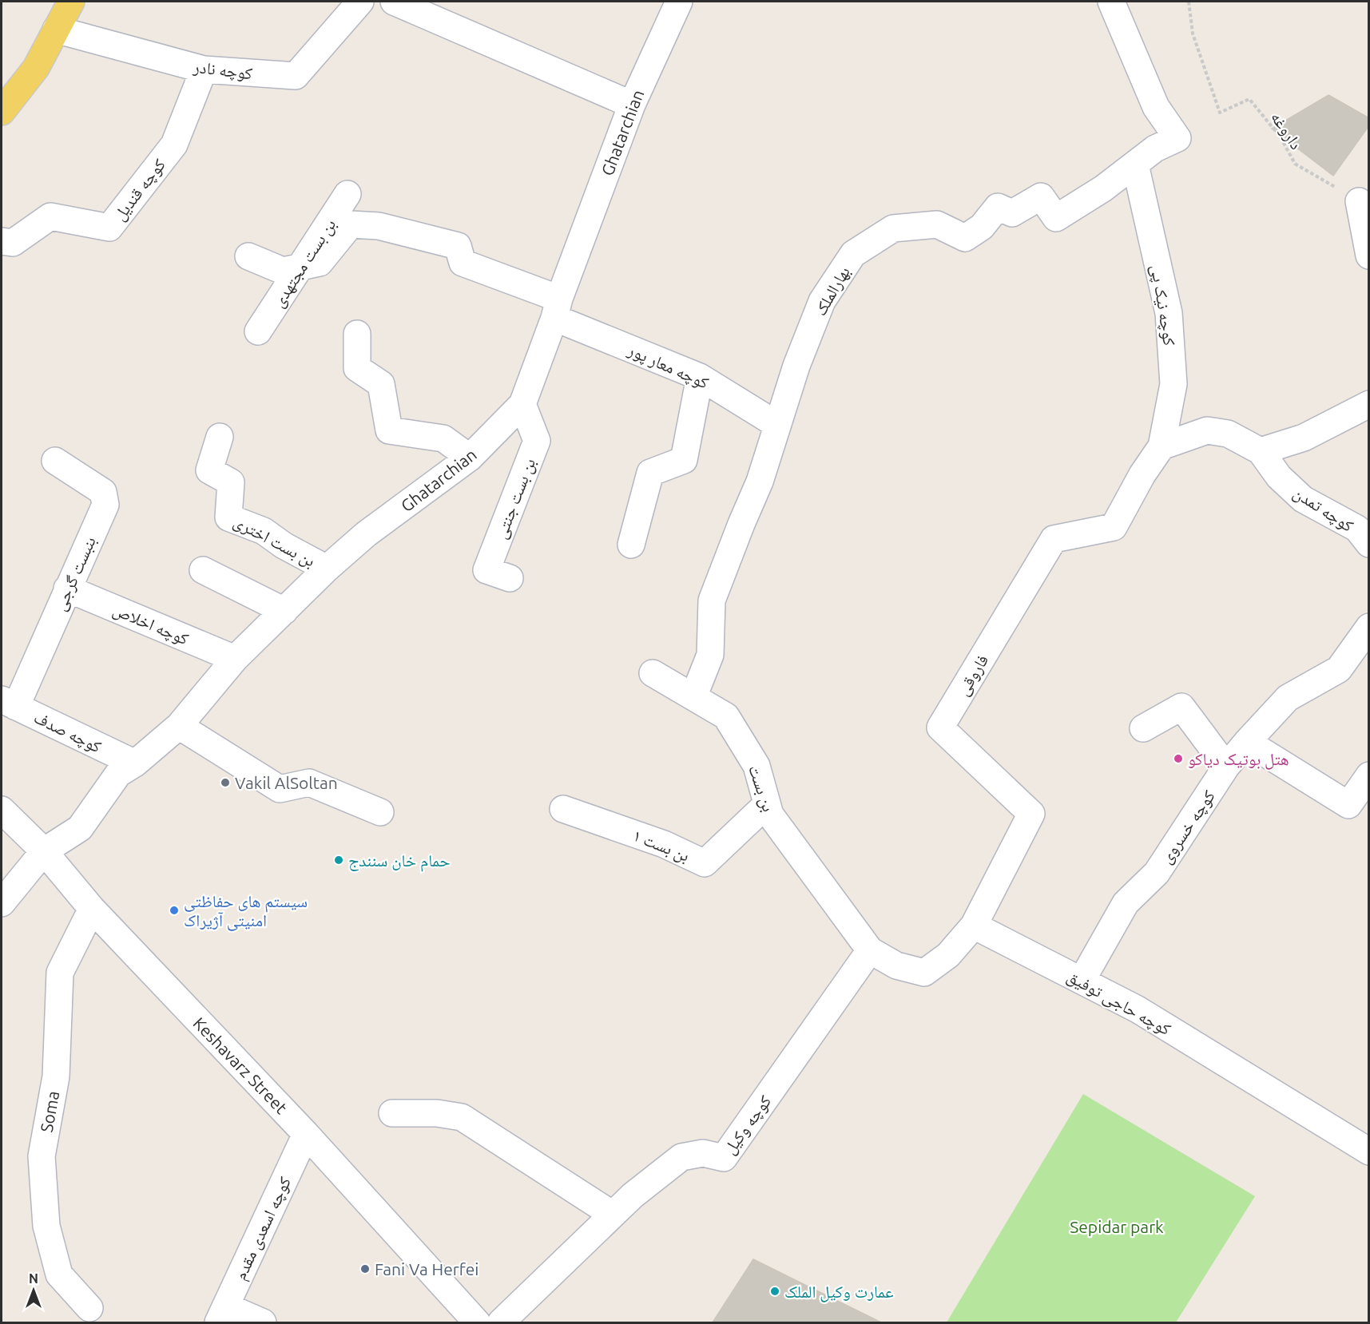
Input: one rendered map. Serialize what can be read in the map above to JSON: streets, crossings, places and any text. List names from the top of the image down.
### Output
{
  "streets": {
    "street": [
      "کوچه نادر",
      "Ghatarchian",
      "کوچه قندیل",
      "بن بست مجتهدی",
      "بهارالملک",
      "کوچه نیک پی",
      "کوچه معار پور",
      "بن بست جنتی",
      "کوچه تمدن",
      "بن بست اختری",
      "بنبست گرجی",
      "کوچه اخلاص",
      "فاروقی",
      "کوچه صدف",
      "بن بست",
      "کوچه خسروی",
      "بن بست ۱",
      "کوچه حاجی توفیق",
      "Keshavarz Street",
      "Soma",
      "کوچه وکیل",
      "کوچه اسعدی مقدم"
    ],
    "path": ["داروغه"]
  },
  "crossings": [
    ["کوچه نادر", "کوچه قندیل"],
    ["Ghatarchian", "کوچه معار پور"],
    ["Ghatarchian", "بن بست جنتی"],
    ["Ghatarchian", "بن بست اختری"],
    ["Ghatarchian", "کوچه اخلاص"],
    ["Ghatarchian", "کوچه صدف"],
    ["Ghatarchian", "Keshavarz Street"],
    ["بن بست مجتهدی", "کوچه معار پور"],
    ["بهارالملک", "کوچه نیک پی"],
    ["بهارالملک", "کوچه معار پور"],
    ["بهارالملک", "بن بست"],
    ["کوچه نیک پی", "فاروقی"],
    ["بنبست گرجی", "کوچه اخلاص"],
    ["بنبست گرجی", "کوچه صدف"],
    ["فاروقی", "کوچه حاجی توفیق"],
    ["بن بست", "بن بست ۱"],
    ["بن بست", "کوچه وکیل"],
    ["کوچه خسروی", "کوچه حاجی توفیق"],
    ["Keshavarz Street", "Soma"],
    ["Keshavarz Street", "کوچه اسعدی مقدم"]
  ],
  "parks": ["Sepidar park"],
  "places": [
    "هتل بوتیک دیاکو",
    "Vakil AlSoltan",
    "حمام خان سنندج",
    "سیستم های حفاظتی امنیتی آژیراک",
    "Fani Va Herfei",
    "عمارت وکیل الملک"
  ],
  "north": "top"
}
